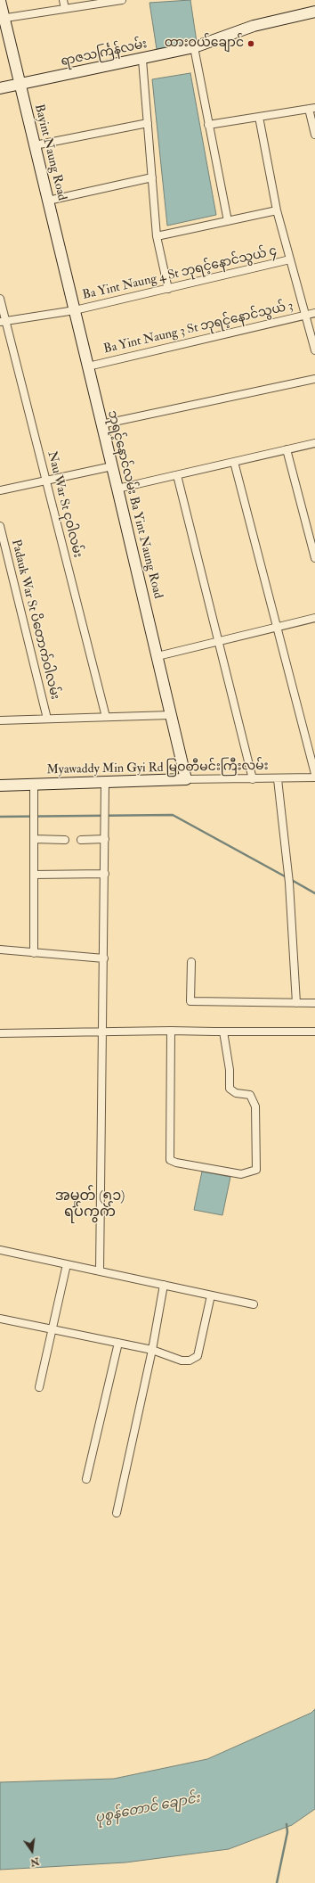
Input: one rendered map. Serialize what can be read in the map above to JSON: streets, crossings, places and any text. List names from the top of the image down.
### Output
{
  "streets": {
    "main road": [
      "ရာဇသင်္ကြန်လမ်း",
      "Bayint Naung Road",
      "ဘုရင့်နောင်လမ်း Ba Yint Naung Road",
      "Myawaddy Min Gyi Rd မြဝတီမင်းကြီးလမ်း"
    ],
    "street": [
      "Ba Yint Naung 4 St ဘုရင့်နောင်သွယ် ၄",
      "Ba Yint Naung 3 St ဘုရင့်နောင်သွယ် 3",
      "Nau War St ငုဝါလမ်း",
      "Padauk War St ပိတောက်ဝါလမ်း"
    ]
  },
  "crossings": [
    ["ရာဇသင်္ကြန်လမ်း", "Bayint Naung Road"],
    ["Bayint Naung Road", "Ba Yint Naung 4 St ဘုရင့်နောင်သွယ် ၄"],
    ["Bayint Naung Road", "ဘုရင့်နောင်လမ်း Ba Yint Naung Road"],
    ["Ba Yint Naung 4 St ဘုရင့်နောင်သွယ် ၄", "Nau War St ငုဝါလမ်း"],
    ["Ba Yint Naung 4 St ဘုရင့်နောင်သွယ် ၄", "ဘုရင့်နောင်လမ်း Ba Yint Naung Road"],
    ["Ba Yint Naung 3 St ဘုရင့်နောင်သွယ် 3", "ဘုရင့်နောင်လမ်း Ba Yint Naung Road"],
    ["ဘုရင့်နောင်လမ်း Ba Yint Naung Road", "Myawaddy Min Gyi Rd မြဝတီမင်းကြီးလမ်း"]
  ],
  "districts": ["အမှတ် (၅၁) ရပ်ကွက်"],
  "water": ["ပုစွန်တောင် ချောင်း"],
  "places": ["ထားဝယ်ချောင်"],
  "north": "bottom"
}
